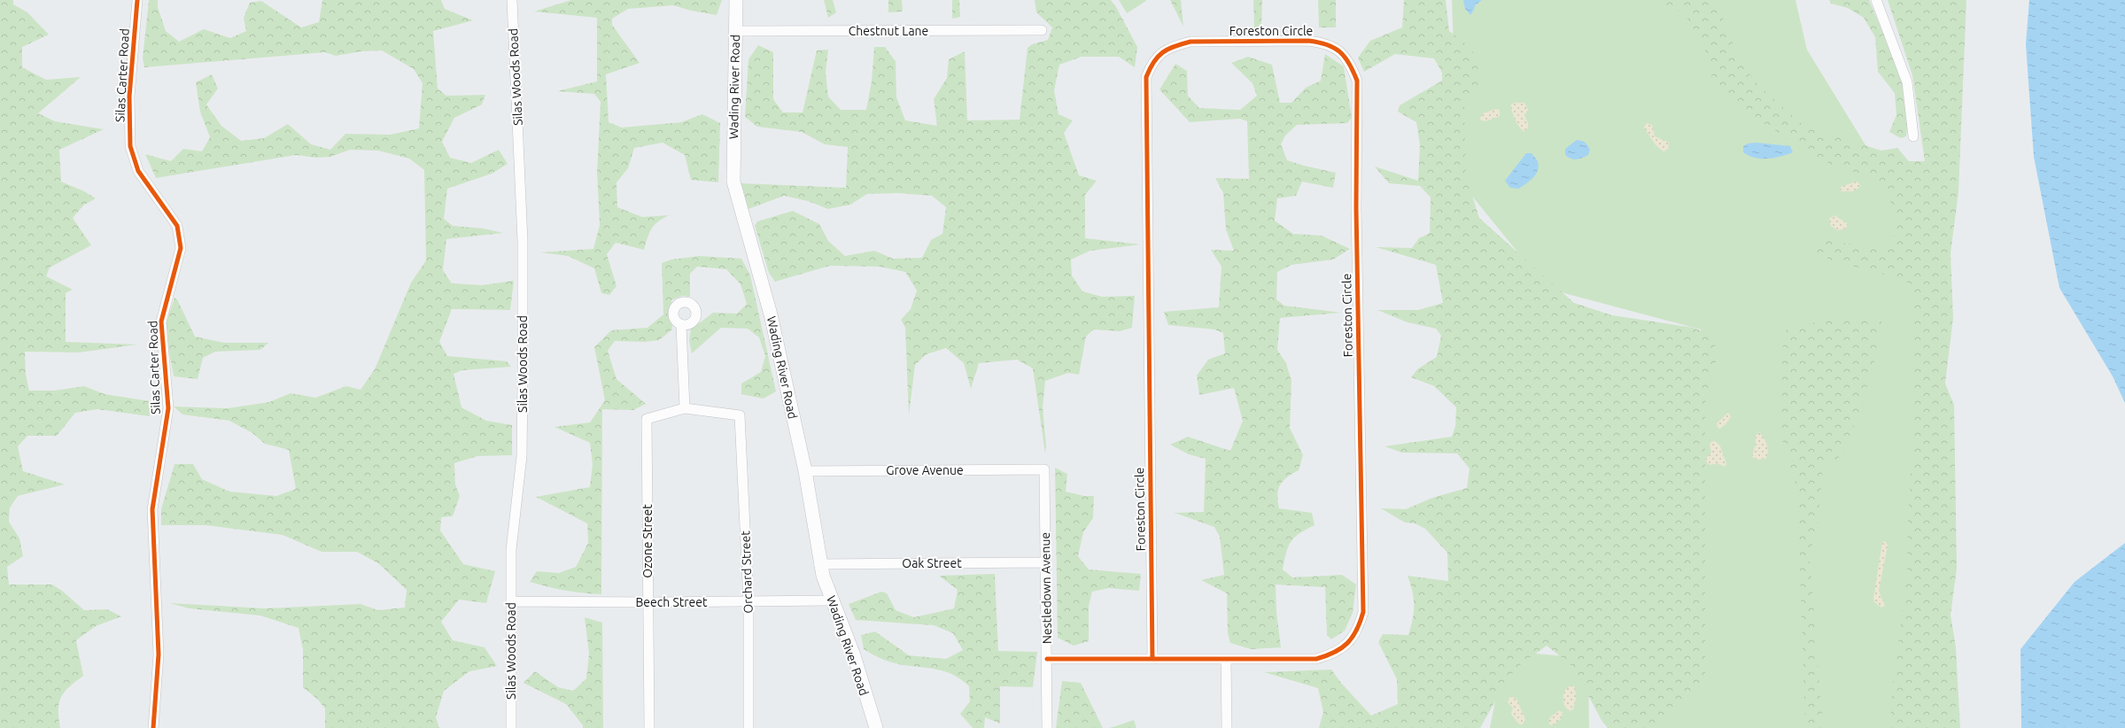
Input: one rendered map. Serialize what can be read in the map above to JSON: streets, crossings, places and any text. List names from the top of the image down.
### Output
{
  "streets": {
    "main road": ["Wading River Road"],
    "street": [
      "Chestnut Lane",
      "Foreston Circle",
      "Silas Carter Road",
      "Silas Woods Road",
      "Grove Avenue",
      "Ozone Street",
      "Oak Street",
      "Orchard Street",
      "Nestledown Avenue",
      "Beech Street"
    ]
  },
  "crossings": [
    ["Chestnut Lane", "Wading River Road"],
    ["Foreston Circle", "Nestledown Avenue"],
    ["Silas Woods Road", "Beech Street"],
    ["Wading River Road", "Grove Avenue"],
    ["Wading River Road", "Oak Street"],
    ["Wading River Road", "Beech Street"],
    ["Grove Avenue", "Nestledown Avenue"],
    ["Ozone Street", "Orchard Street"],
    ["Ozone Street", "Beech Street"],
    ["Oak Street", "Nestledown Avenue"],
    ["Orchard Street", "Beech Street"]
  ]
}
